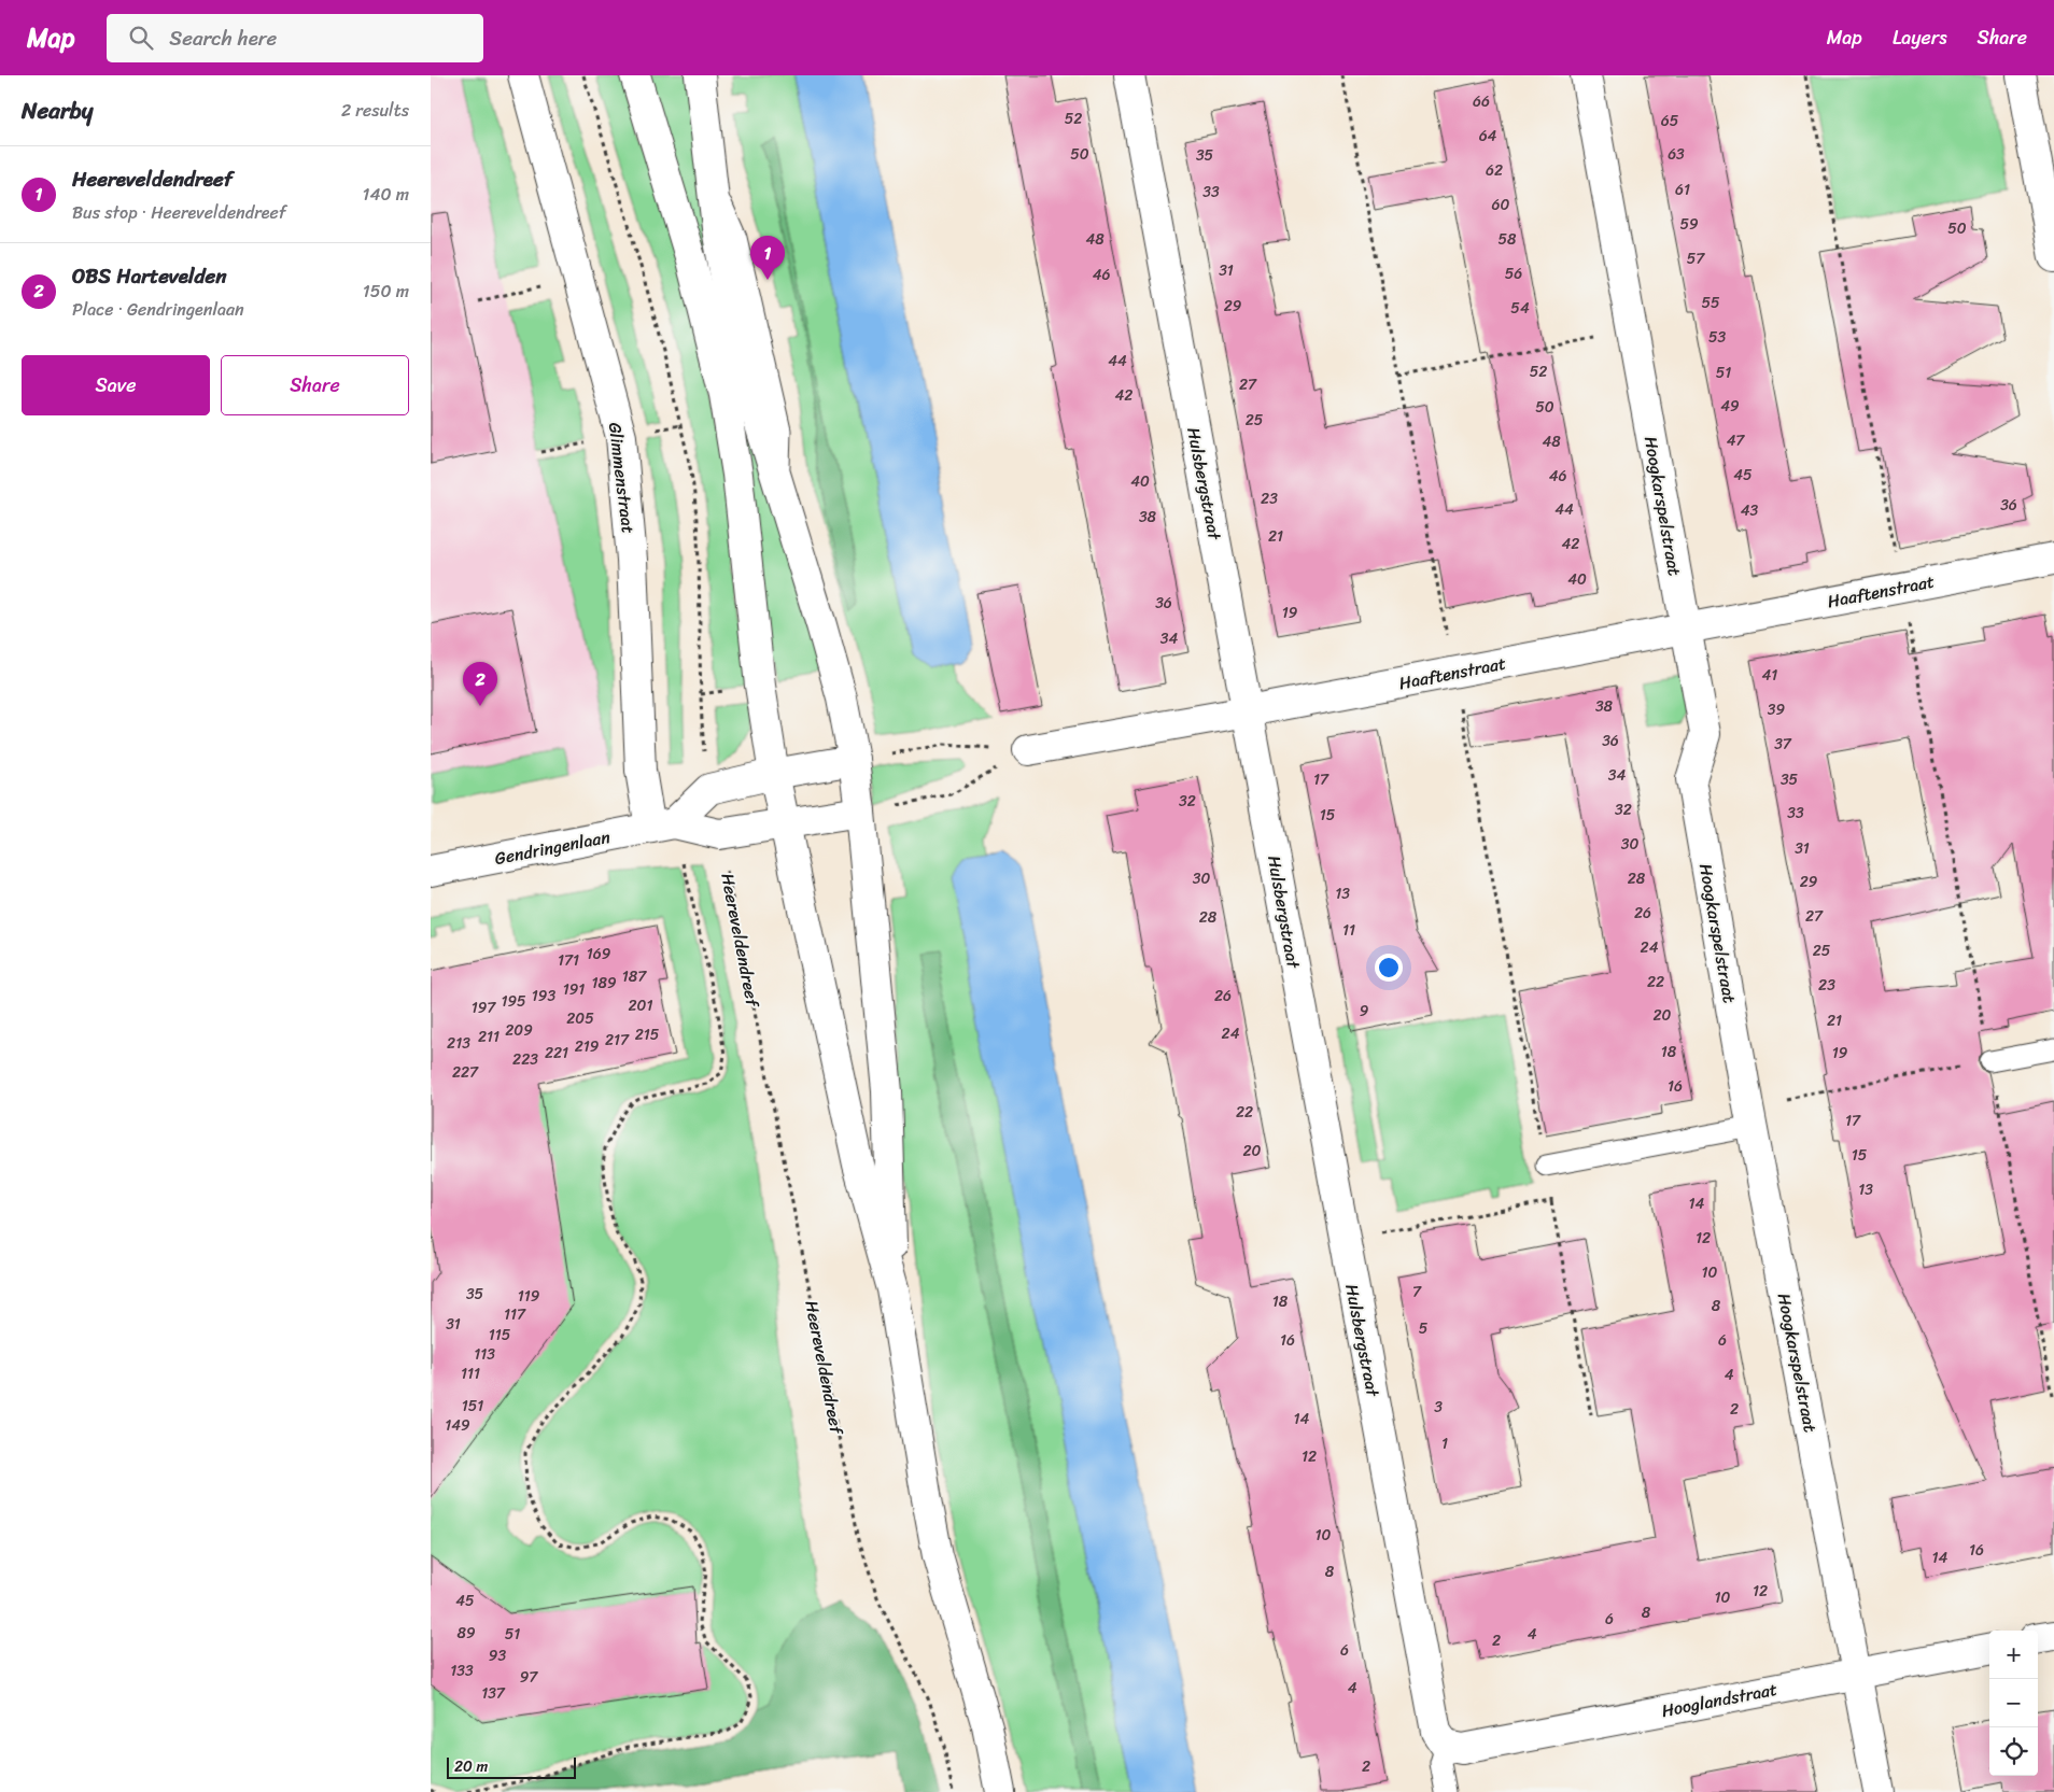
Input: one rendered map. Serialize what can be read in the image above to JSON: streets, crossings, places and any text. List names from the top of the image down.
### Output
{
  "streets": {
    "street": [
      "Glimmenstraat",
      "Hulsbergstraat",
      "Hoogkarspelstraat",
      "Haaftenstraat",
      "Gendringenlaan",
      "Hooglandstraat"
    ],
    "path": ["Heereveldendreef"]
  },
  "crossings": [
    ["Glimmenstraat", "Gendringenlaan"],
    ["Hulsbergstraat", "Haaftenstraat"],
    ["Hulsbergstraat", "Hooglandstraat"],
    ["Hoogkarspelstraat", "Haaftenstraat"],
    ["Hoogkarspelstraat", "Hooglandstraat"],
    ["Gendringenlaan", "Heereveldendreef"]
  ],
  "house_numbers": [
    "66",
    "52",
    "65",
    "64",
    "50",
    "63",
    "35",
    "62",
    "61",
    "33",
    "60",
    "59",
    "50",
    "48",
    "58",
    "57",
    "31",
    "56",
    "46",
    "55",
    "29",
    "54",
    "53",
    "44",
    "52",
    "51",
    "27",
    "42",
    "49",
    "50",
    "25",
    "47",
    "48",
    "45",
    "46",
    "40",
    "23",
    "36",
    "44",
    "43",
    "38",
    "21",
    "42",
    "40",
    "36",
    "19",
    "34",
    "41",
    "38",
    "39",
    "36",
    "37",
    "34",
    "17",
    "35",
    "32",
    "32",
    "33",
    "15",
    "30",
    "31",
    "30",
    "28",
    "29",
    "13",
    "26",
    "27",
    "28",
    "11",
    "24",
    "25",
    "169",
    "171",
    "187",
    "22",
    "189",
    "23",
    "191",
    "193",
    "26",
    "195",
    "201",
    "197",
    "9",
    "20",
    "205",
    "21",
    "209",
    "24",
    "215",
    "211",
    "217",
    "213",
    "219",
    "18",
    "221",
    "19",
    "223",
    "227",
    "16",
    "22",
    "17",
    "20",
    "15",
    "13",
    "14",
    "12",
    "10",
    "7",
    "35",
    "119",
    "18",
    "8",
    "117",
    "31",
    "5",
    "115",
    "16",
    "6",
    "113",
    "111",
    "4",
    "151",
    "3",
    "2",
    "14",
    "149",
    "1",
    "12",
    "10",
    "16",
    "14",
    "8",
    "12",
    "10",
    "45",
    "8",
    "6",
    "89",
    "51",
    "4",
    "2",
    "6",
    "93",
    "133",
    "97",
    "4",
    "137",
    "2"
  ],
  "scale_bar": "20 m",
  "page": {
    "header": "Map",
    "search": "Search here",
    "nav": ["Map", "Layers", "Share"],
    "heading": ["Nearby", "2 results"],
    "list": [
      {
        "mark": "1",
        "name": "Heereveldendreef",
        "note": "Bus stop · Heereveldendreef",
        "value": "140 m"
      },
      {
        "mark": "2",
        "name": "OBS Hartevelden",
        "note": "Place · Gendringenlaan",
        "value": "150 m"
      }
    ],
    "pins": ["1", "2"],
    "buttons": ["Save", "Share"],
    "map_buttons": ["+", "−"],
    "scale": "20 m"
  }
}
